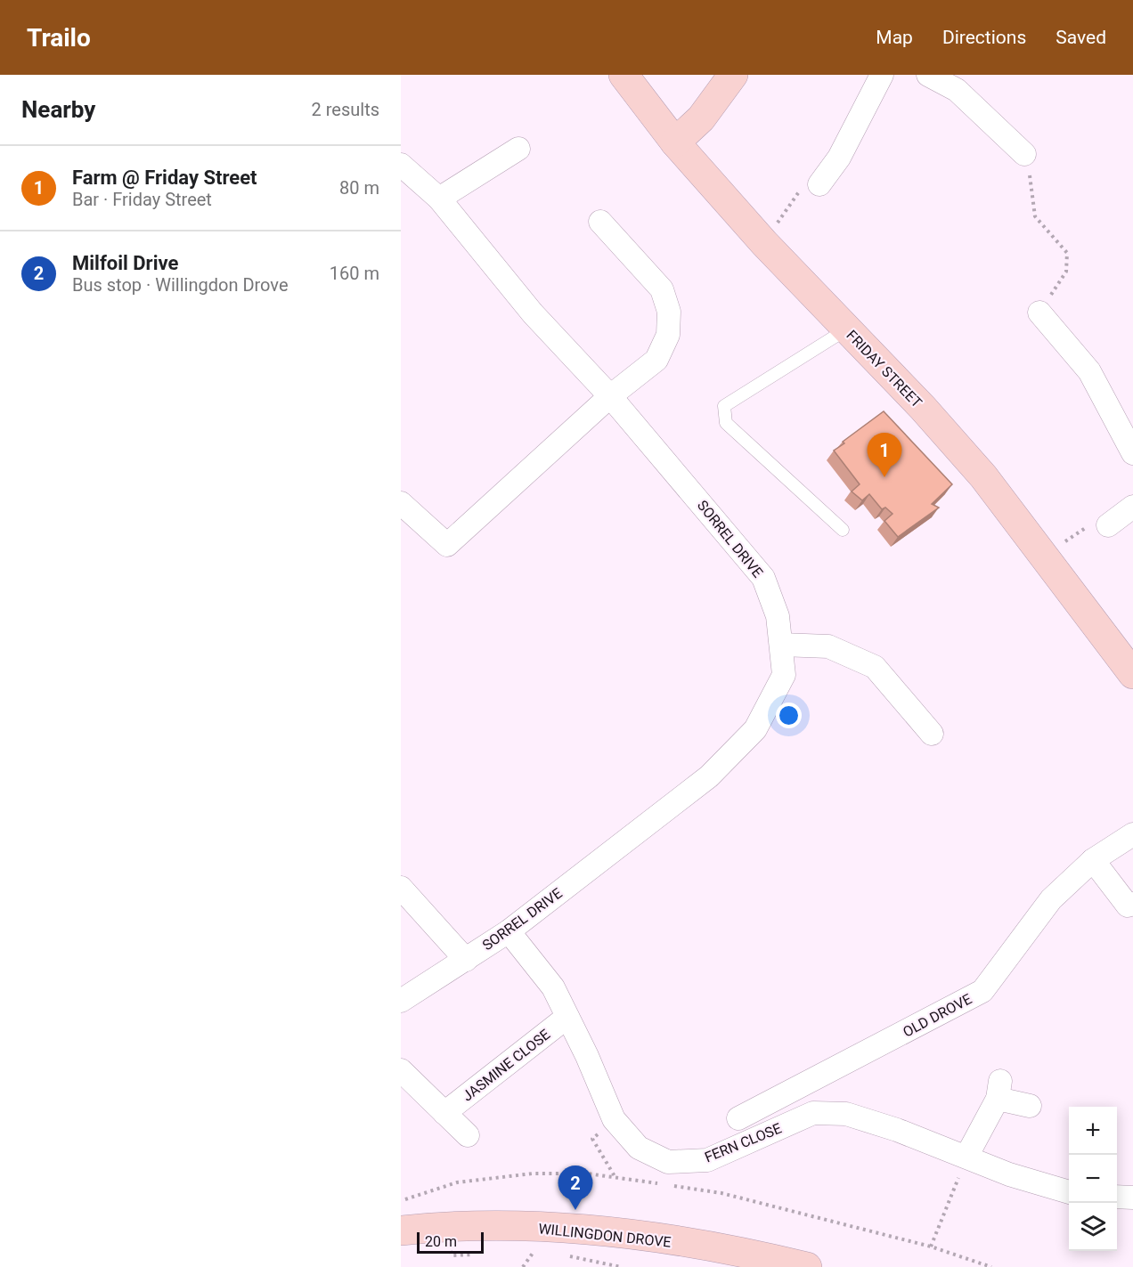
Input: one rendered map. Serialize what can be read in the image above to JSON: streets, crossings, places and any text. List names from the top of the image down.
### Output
{
  "streets": {
    "main road": ["FRIDAY STREET", "WILLINGDON DROVE"],
    "street": [
      "SORREL DRIVE",
      "OLD DROVE",
      "JASMINE CLOSE",
      "FERN CLOSE"
    ]
  },
  "crossings": [
    ["SORREL DRIVE", "FERN CLOSE"],
    ["JASMINE CLOSE", "FERN CLOSE"]
  ],
  "scale_bar": "20 m",
  "page": {
    "header": "Trailo",
    "nav": ["Map", "Directions", "Saved"],
    "heading": ["Nearby", "2 results"],
    "list": [
      {
        "mark": "1",
        "name": "Farm @ Friday Street",
        "note": "Bar · Friday Street",
        "value": "80 m"
      },
      {
        "mark": "2",
        "name": "Milfoil Drive",
        "note": "Bus stop · Willingdon Drove",
        "value": "160 m"
      }
    ],
    "pins": ["1", "2"],
    "map_buttons": ["+", "−"],
    "scale": "20 m"
  }
}
